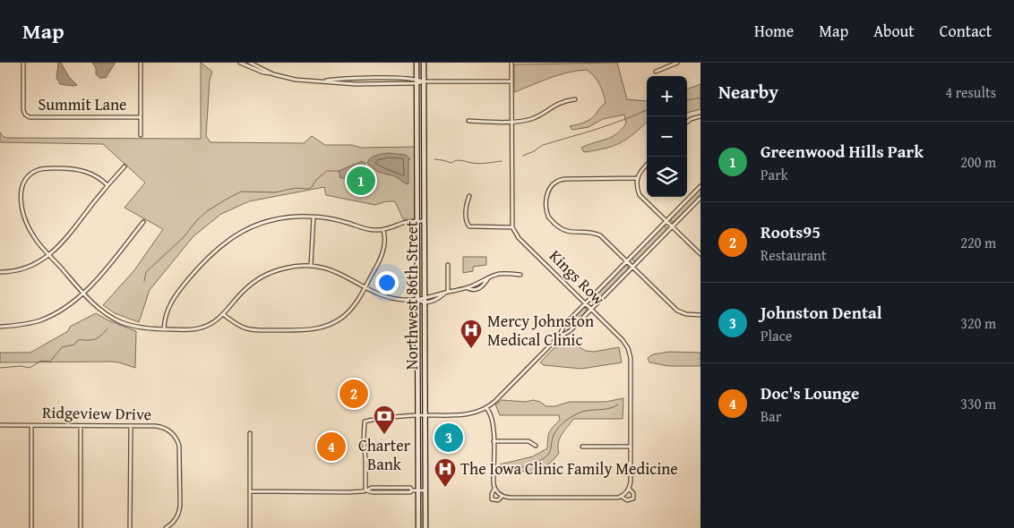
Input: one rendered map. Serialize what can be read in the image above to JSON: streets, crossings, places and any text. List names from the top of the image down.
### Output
{
  "streets": {
    "main road": ["Northwest 86th Street"],
    "street": ["Summit Lane", "Kings Row", "Ridgeview Drive"]
  },
  "places": {
    "hospital": ["Mercy Johnston Medical Clinic", "The Iowa Clinic Family Medicine"],
    "bank": ["Charter Bank"]
  },
  "page": {
    "header": "Map",
    "nav": [
      "Home",
      "Map",
      "About",
      "Contact"
    ],
    "heading": ["Nearby", "4 results"],
    "map_buttons": ["+", "−"],
    "list": [
      {
        "mark": "1",
        "name": "Greenwood Hills Park",
        "note": "Park",
        "value": "200 m"
      },
      {
        "mark": "2",
        "name": "Roots95",
        "note": "Restaurant",
        "value": "220 m"
      },
      {
        "mark": "3",
        "name": "Johnston Dental",
        "note": "Place",
        "value": "320 m"
      },
      {
        "mark": "4",
        "name": "Doc's Lounge",
        "note": "Bar",
        "value": "330 m"
      }
    ],
    "pins": [
      "1",
      "2",
      "3",
      "4"
    ]
  }
}
